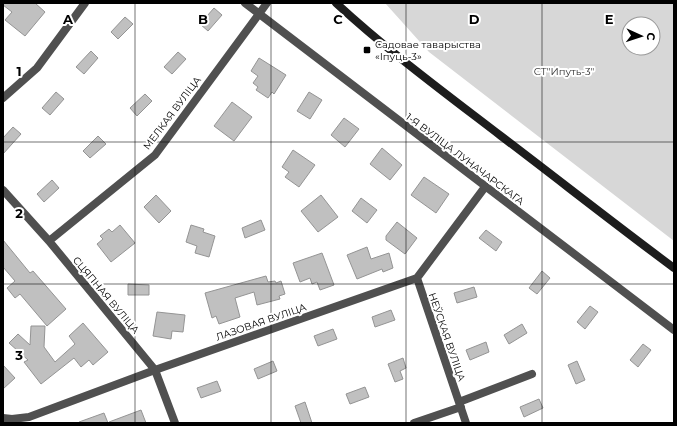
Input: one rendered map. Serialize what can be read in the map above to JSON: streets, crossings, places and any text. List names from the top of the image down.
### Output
{
  "streets": {
    "street": [
      "МЕЛКАЯ ВУЛІЦА",
      "1-Я ВУЛІЦА ЛУНАЧАРСКАГА",
      "СЦЯПНАЯ ВУЛІЦА",
      "ЛАЗОВАЯ ВУЛІЦА",
      "НЕЎСКАЯ ВУЛІЦА"
    ]
  },
  "crossings": [
    ["МЕЛКАЯ ВУЛІЦА", "1-Я ВУЛІЦА ЛУНАЧАРСКАГА"],
    ["МЕЛКАЯ ВУЛІЦА", "СЦЯПНАЯ ВУЛІЦА"],
    ["СЦЯПНАЯ ВУЛІЦА", "ЛАЗОВАЯ ВУЛІЦА"],
    ["ЛАЗОВАЯ ВУЛІЦА", "НЕЎСКАЯ ВУЛІЦА"]
  ],
  "parks": ["СТ\"Ипуть-3\""],
  "places": {
    "transit": ["Садовае таварыства «Іпуць-3»"]
  },
  "north": "right",
  "grid": {
    "columns": [
      "A",
      "B",
      "C",
      "D",
      "E"
    ],
    "rows": ["1", "2", "3"]
  }
}
